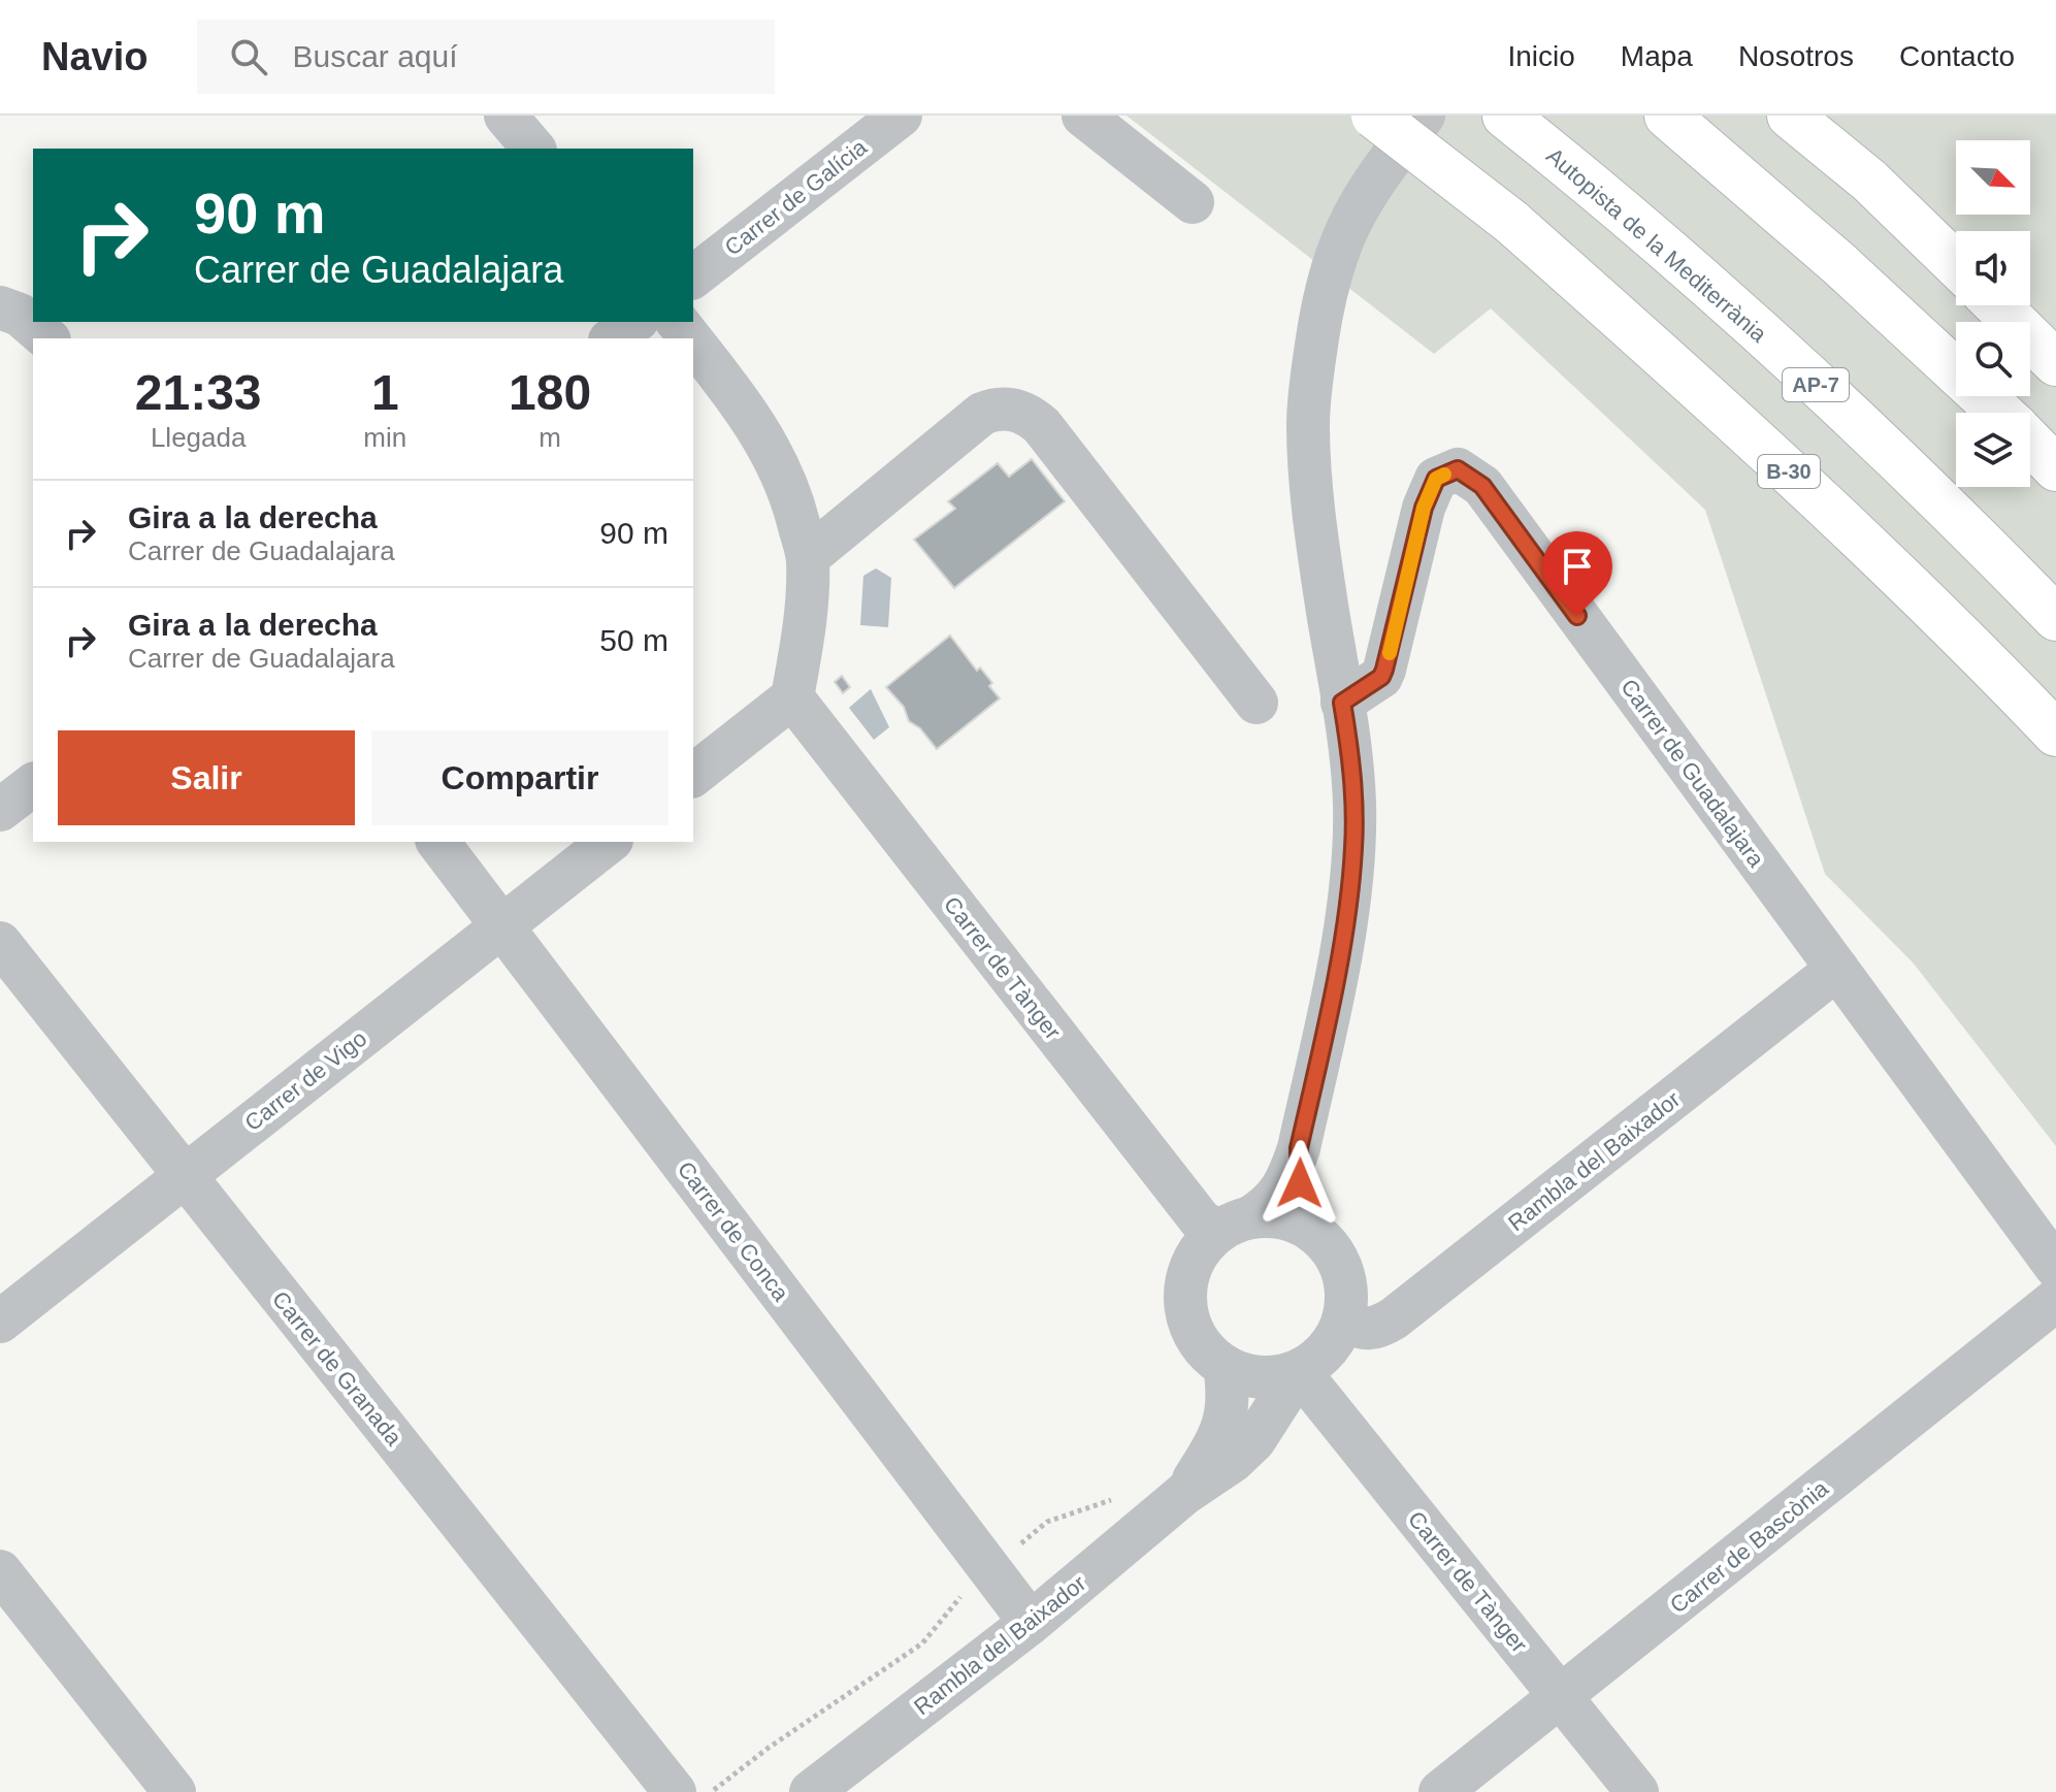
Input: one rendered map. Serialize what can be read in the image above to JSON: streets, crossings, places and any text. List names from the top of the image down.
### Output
{
  "streets": {
    "highway": ["Autopista de la Mediterrània", "AP-7", "B-30"],
    "street": [
      "Carrer de Galícia",
      "Carrer de Guadalajara",
      "Carrer de Tànger",
      "Carrer de Vigo",
      "Rambla del Baixador",
      "Carrer de Conca",
      "Carrer de Granada",
      "Carrer de Bascònia"
    ]
  },
  "crossings": [
    ["Carrer de Guadalajara", "Rambla del Baixador"],
    ["Carrer de Tànger", "Rambla del Baixador"],
    ["Carrer de Tànger", "Carrer de Bascònia"],
    ["Carrer de Vigo", "Carrer de Conca"],
    ["Carrer de Vigo", "Carrer de Granada"],
    ["Rambla del Baixador", "Carrer de Conca"]
  ],
  "north": "bottom right",
  "page": {
    "header": "Navio",
    "search": "Buscar aquí",
    "nav": [
      "Inicio",
      "Mapa",
      "Nosotros",
      "Contacto"
    ],
    "turn": ["90 m", "Carrer de Guadalajara"],
    "eta": [
      "21:33",
      "Llegada",
      "1",
      "min",
      "180",
      "m"
    ],
    "list": [
      {
        "name": "Gira a la derecha",
        "note": "Carrer de Guadalajara",
        "value": "90 m"
      },
      {
        "name": "Gira a la derecha",
        "note": "Carrer de Guadalajara",
        "value": "50 m"
      }
    ],
    "buttons": ["Salir", "Compartir"]
  }
}
